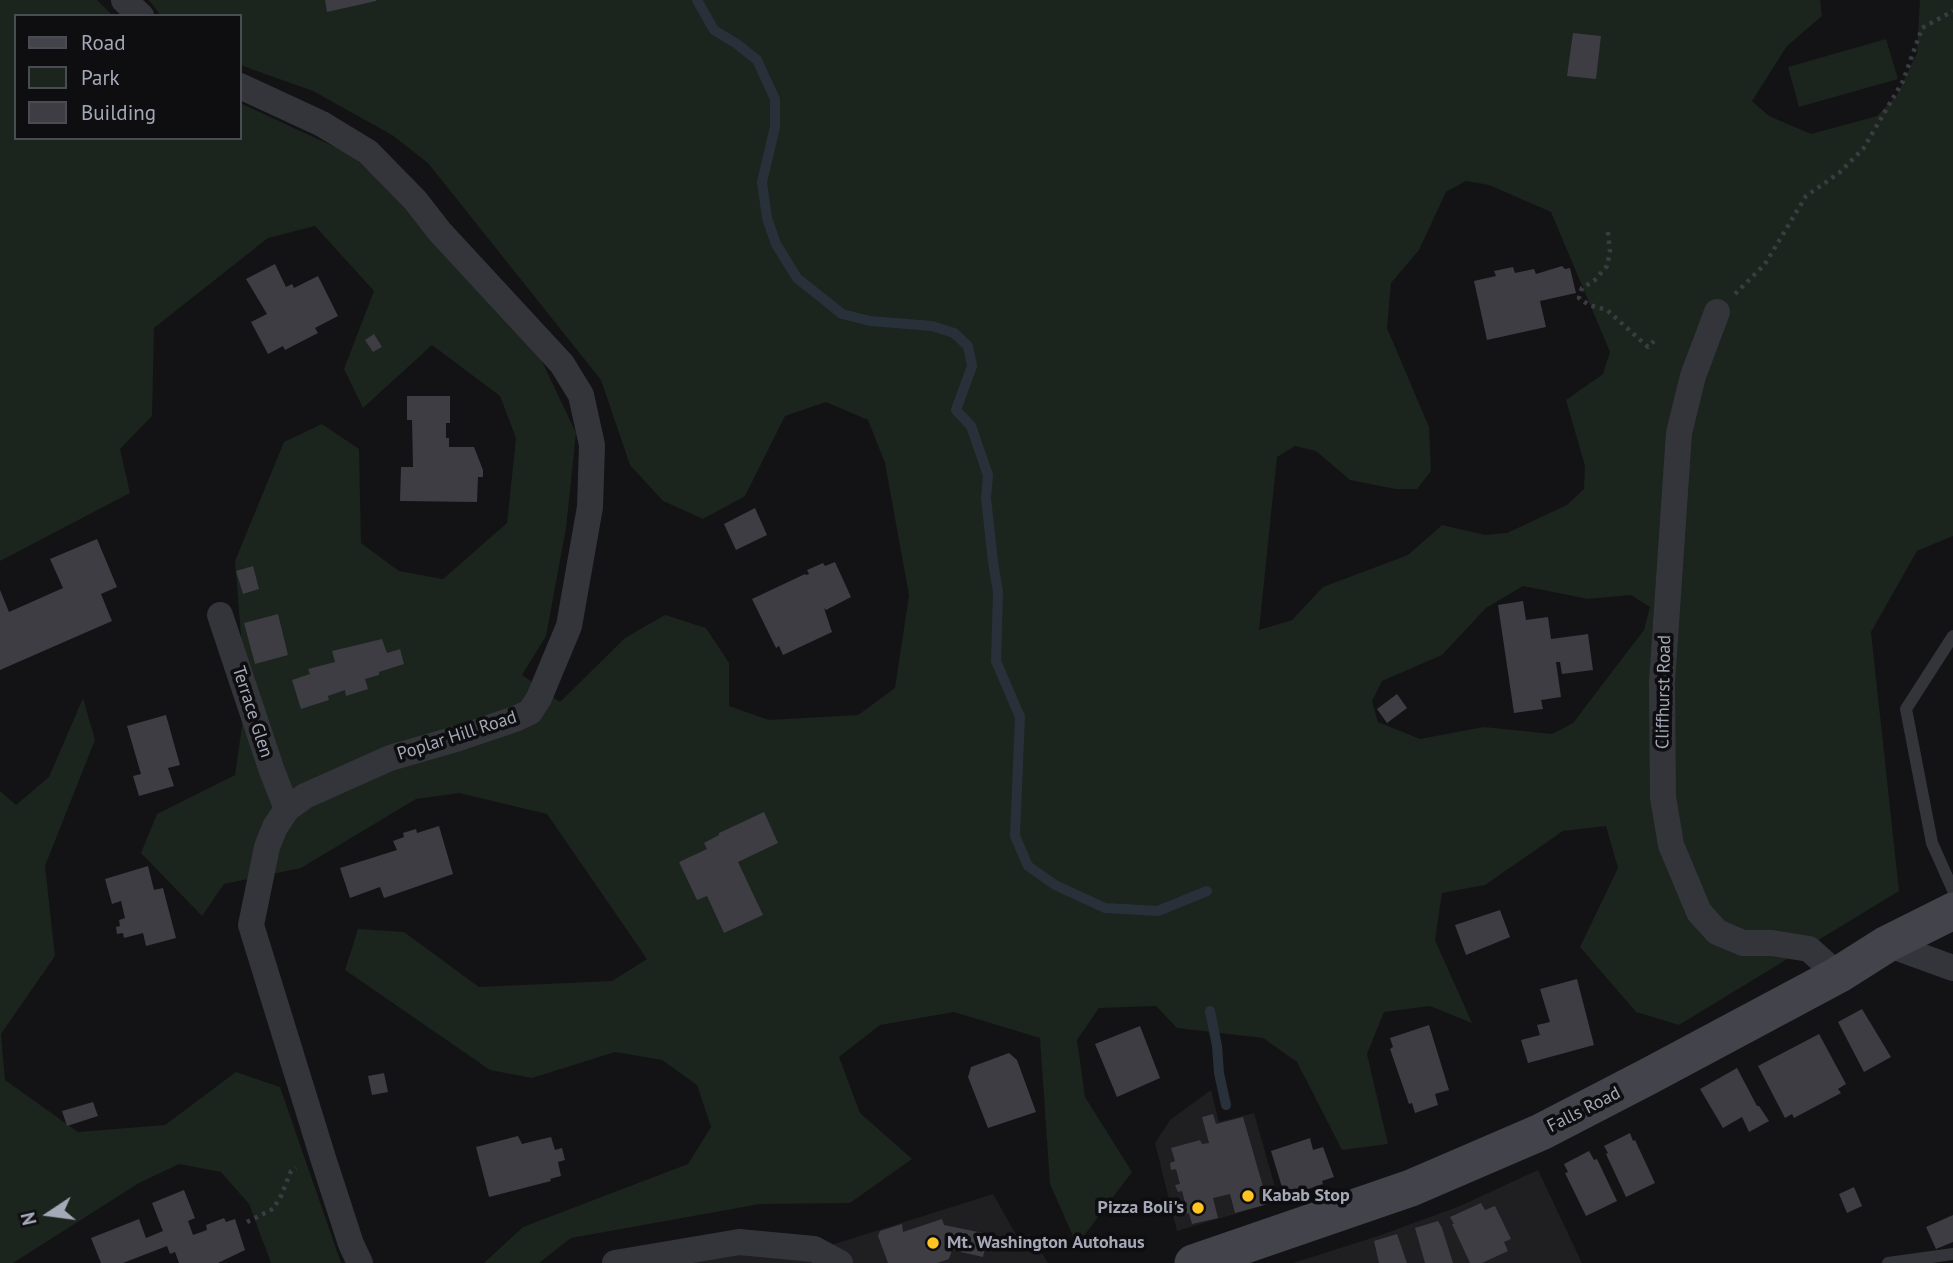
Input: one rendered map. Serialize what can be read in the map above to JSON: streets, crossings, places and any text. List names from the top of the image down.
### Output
{
  "streets": {
    "main road": ["Falls Road"],
    "street": ["Cliffhurst Road", "Terrace Glen", "Poplar Hill Road"]
  },
  "crossings": [
    ["Cliffhurst Road", "Falls Road"],
    ["Terrace Glen", "Poplar Hill Road"]
  ],
  "places": ["Kabab Stop", "Pizza Boli's", "Mt. Washington Autohaus"],
  "legend": ["Road", "Park", "Building"],
  "north": "left"
}
